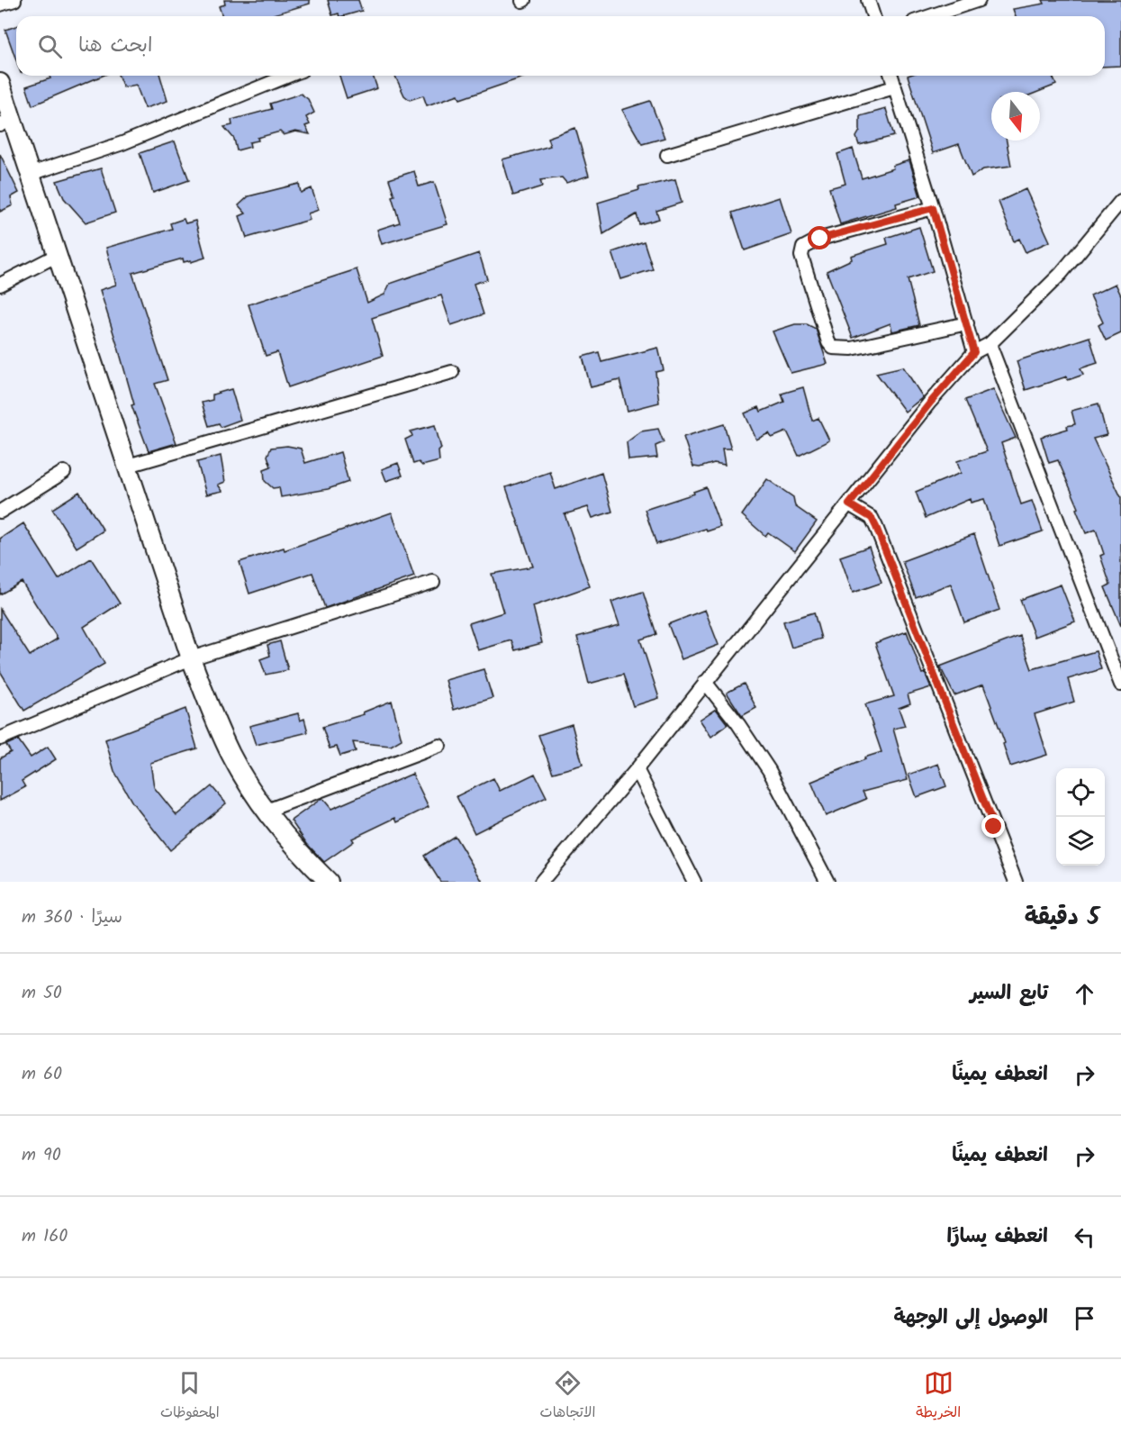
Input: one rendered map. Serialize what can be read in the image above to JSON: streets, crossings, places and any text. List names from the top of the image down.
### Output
{
  "north": "bottom",
  "page": {
    "search": "ابحث هنا",
    "heading": ["5 دقيقة", "سيرًا · 360 m"],
    "list": [
      ["تابع السير", "50 m"],
      ["انعطف يمينًا", "60 m"],
      ["انعطف يمينًا", "90 m"],
      ["انعطف يسارًا", "160 m"],
      "الوصول إلى الوجهة"
    ],
    "nav": ["الخريطة", "الاتجاهات", "المحفوظات"]
  }
}
